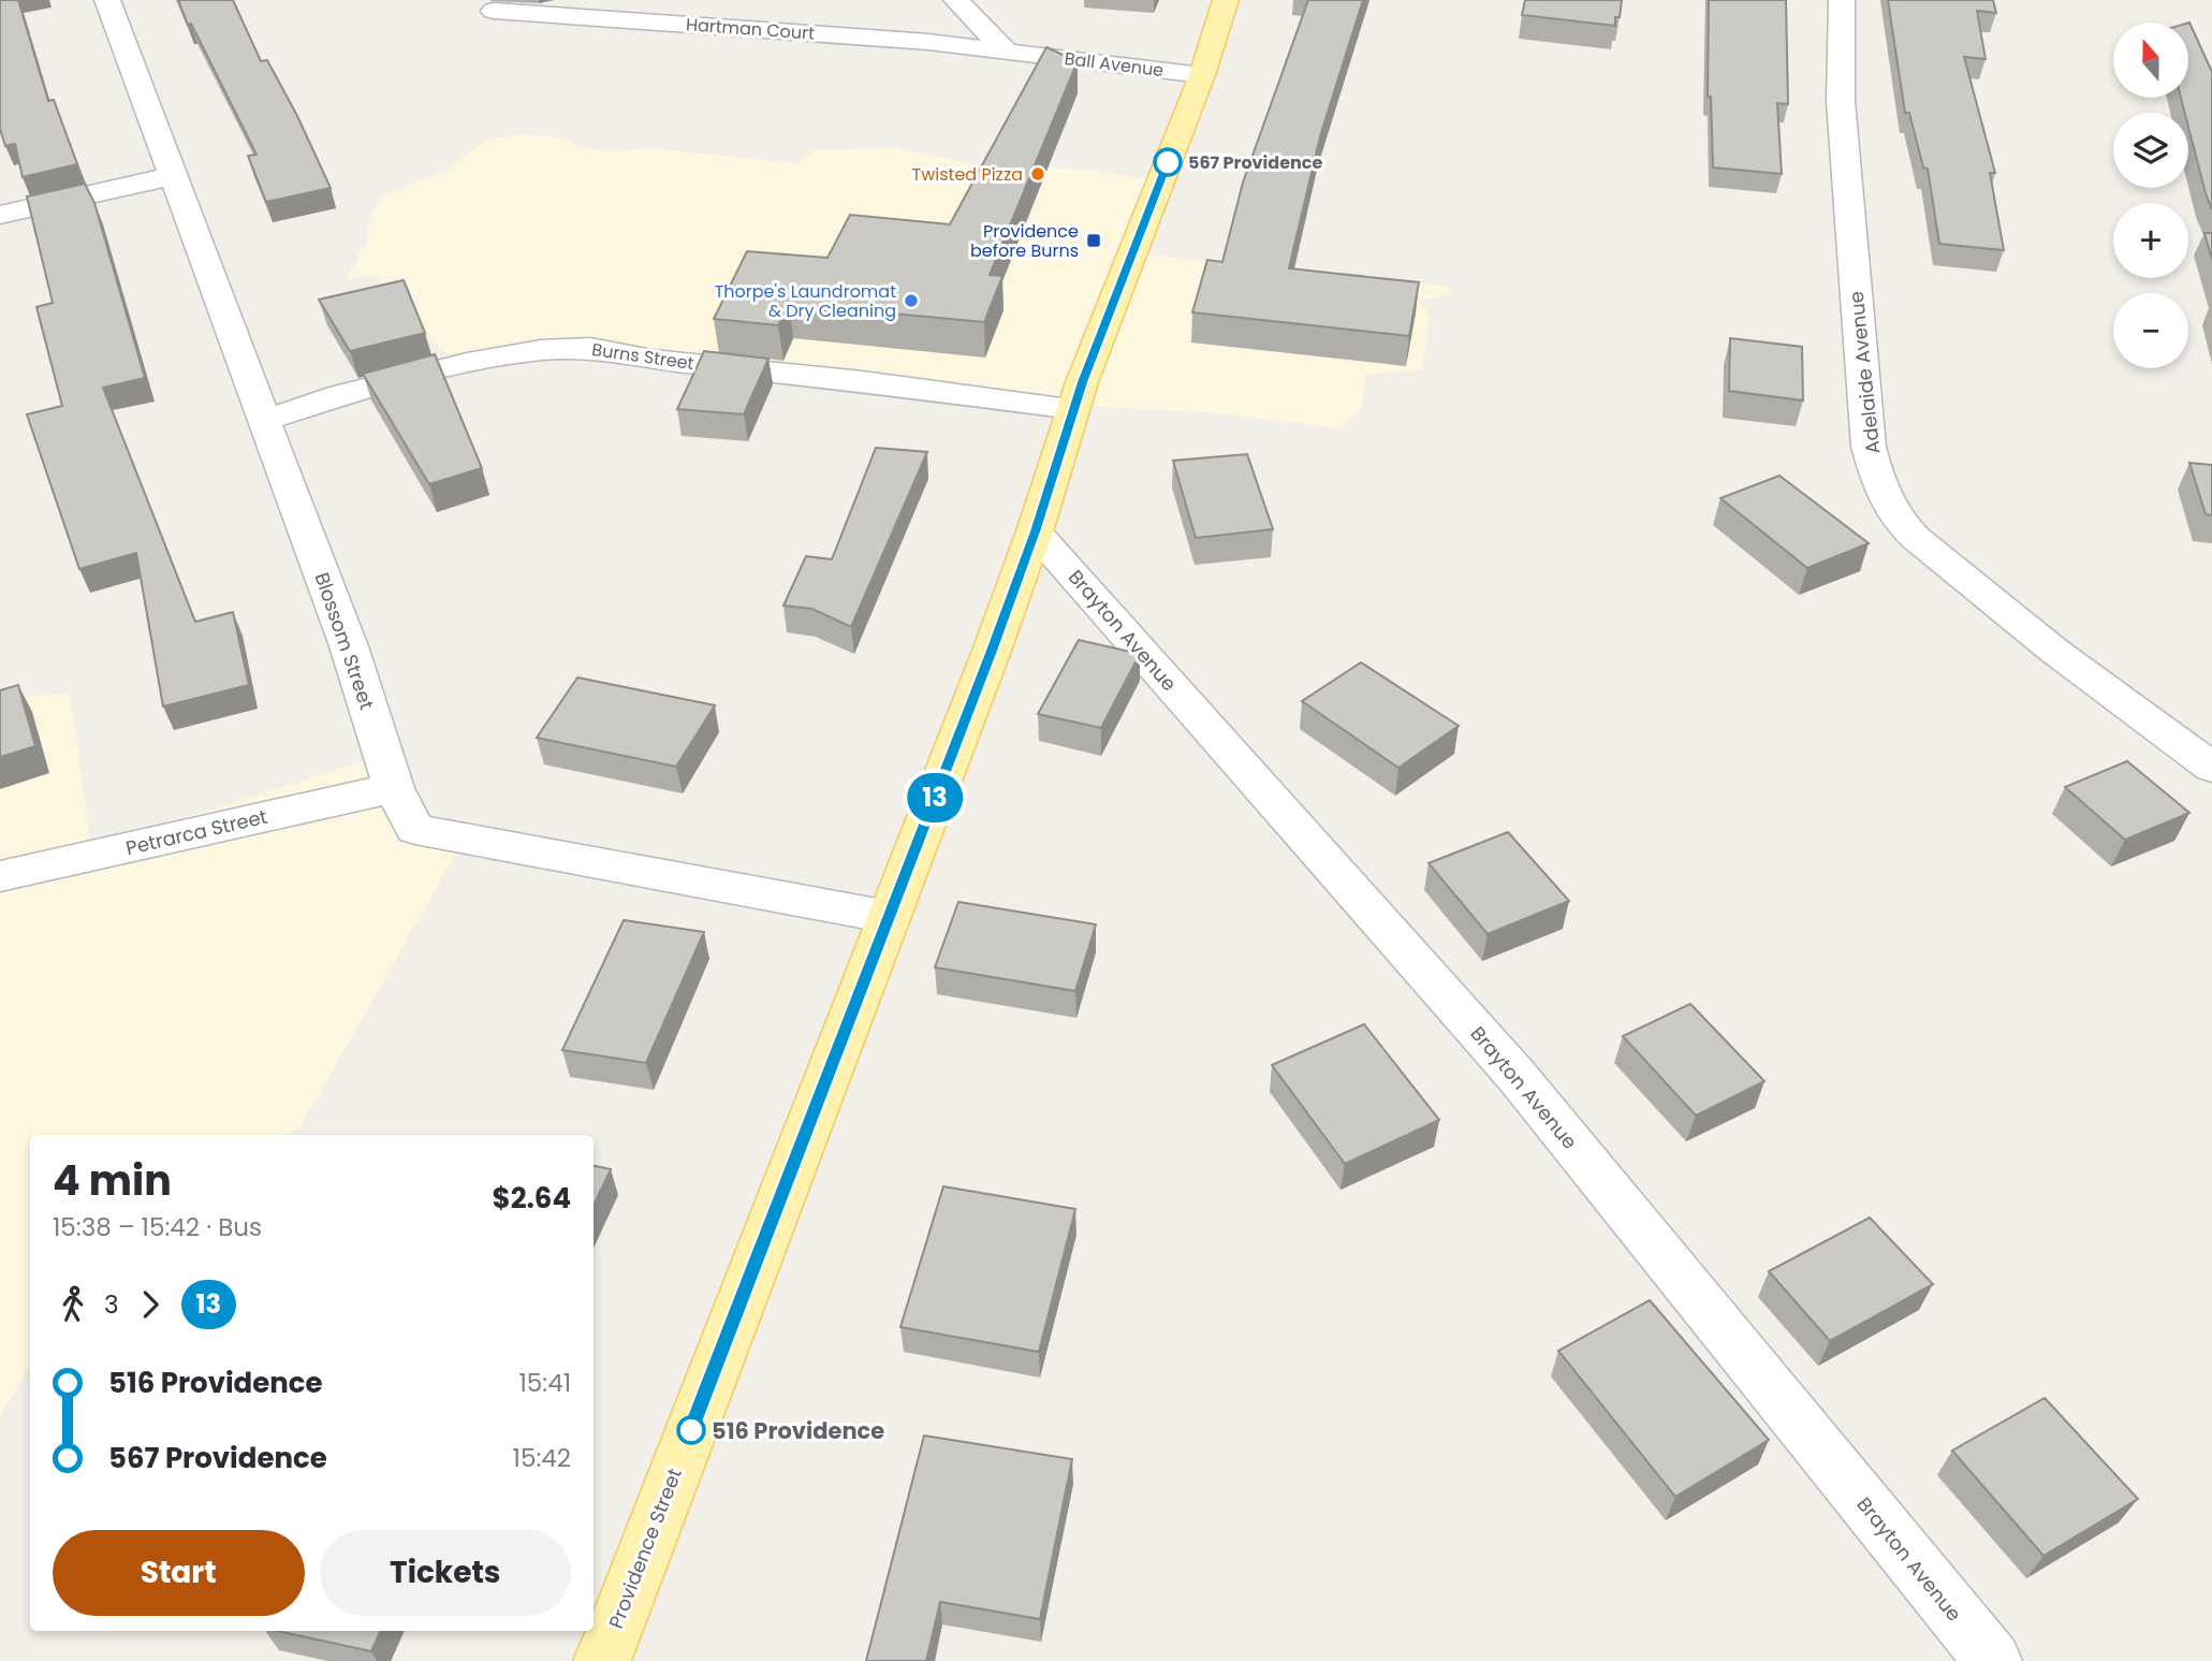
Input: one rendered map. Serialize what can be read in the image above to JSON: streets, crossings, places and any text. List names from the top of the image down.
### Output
{
  "streets": {
    "main road": ["Providence Street"],
    "street": [
      "Hartman Court",
      "Ball Avenue",
      "Burns Street",
      "Adelaide Avenue",
      "Brayton Avenue",
      "Blossom Street",
      "Petrarca Street"
    ]
  },
  "crossings": [
    ["Hartman Court", "Ball Avenue"],
    ["Ball Avenue", "Providence Street"],
    ["Burns Street", "Blossom Street"],
    ["Burns Street", "Providence Street"],
    ["Brayton Avenue", "Providence Street"],
    ["Blossom Street", "Petrarca Street"],
    ["Blossom Street", "Providence Street"]
  ],
  "places": {
    "other": [
      "567 Providence",
      "Twisted Pizza",
      "Thorpe's Laundromat & Dry Cleaning",
      "516 Providence"
    ],
    "transit": ["Providence before Burns"]
  },
  "lines": ["bus line 13"],
  "north": "top",
  "page": {
    "on_map": "13",
    "map_buttons": ["+", "−"],
    "heading": ["4 min", "15:38 – 15:42 · Bus", "$2.64"],
    "legs": ["3", "13"],
    "list": [
      {
        "name": "516 Providence",
        "value": "15:41"
      },
      {
        "name": "567 Providence",
        "value": "15:42"
      }
    ],
    "buttons": ["Start", "Tickets"]
  }
}
